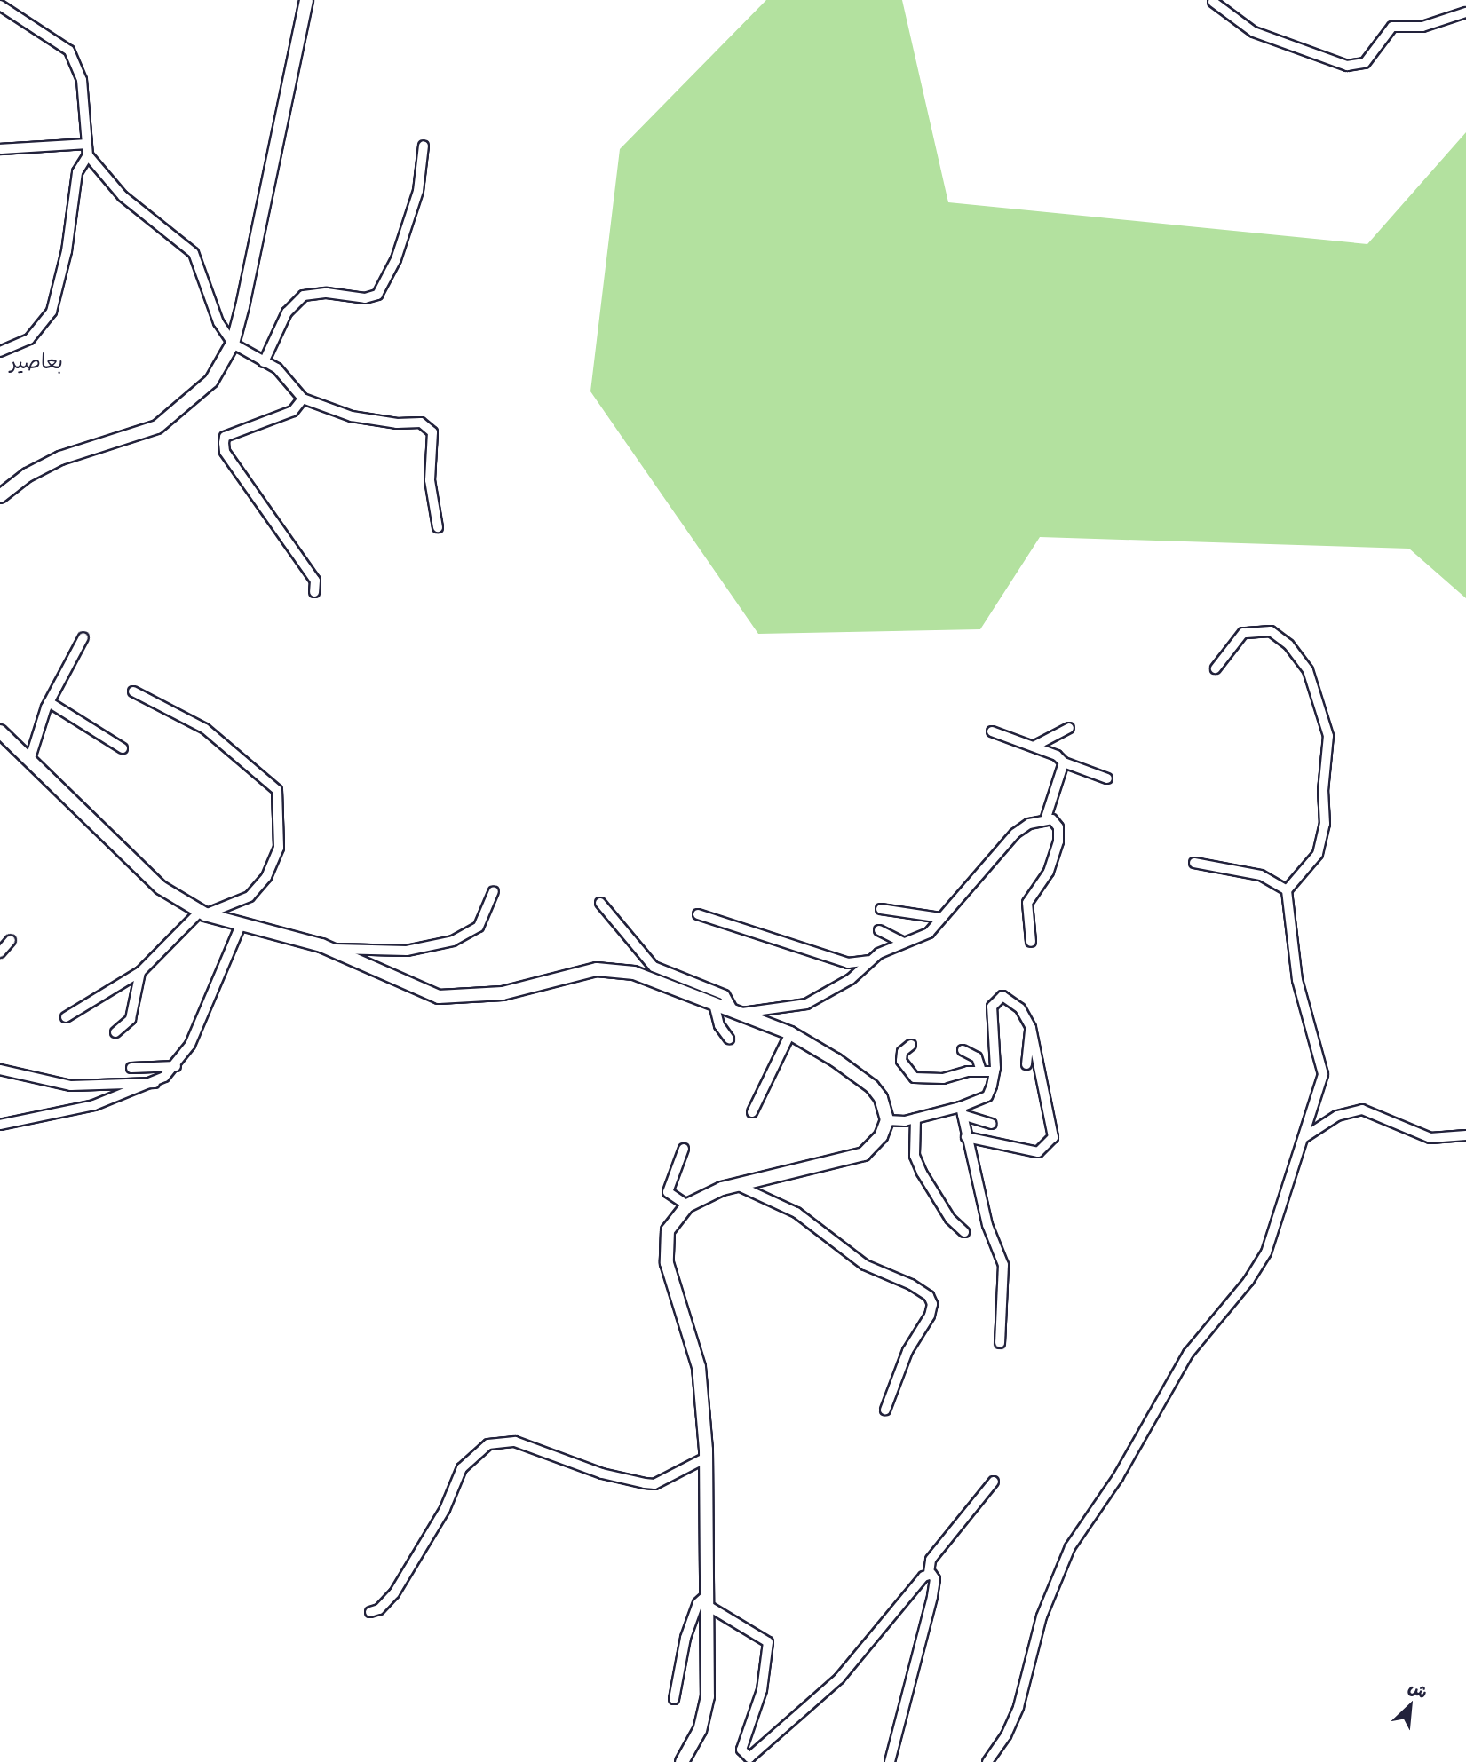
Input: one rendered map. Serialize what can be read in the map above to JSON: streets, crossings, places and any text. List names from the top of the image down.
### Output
{
  "districts": ["بعاصير"],
  "north": "top right"
}
